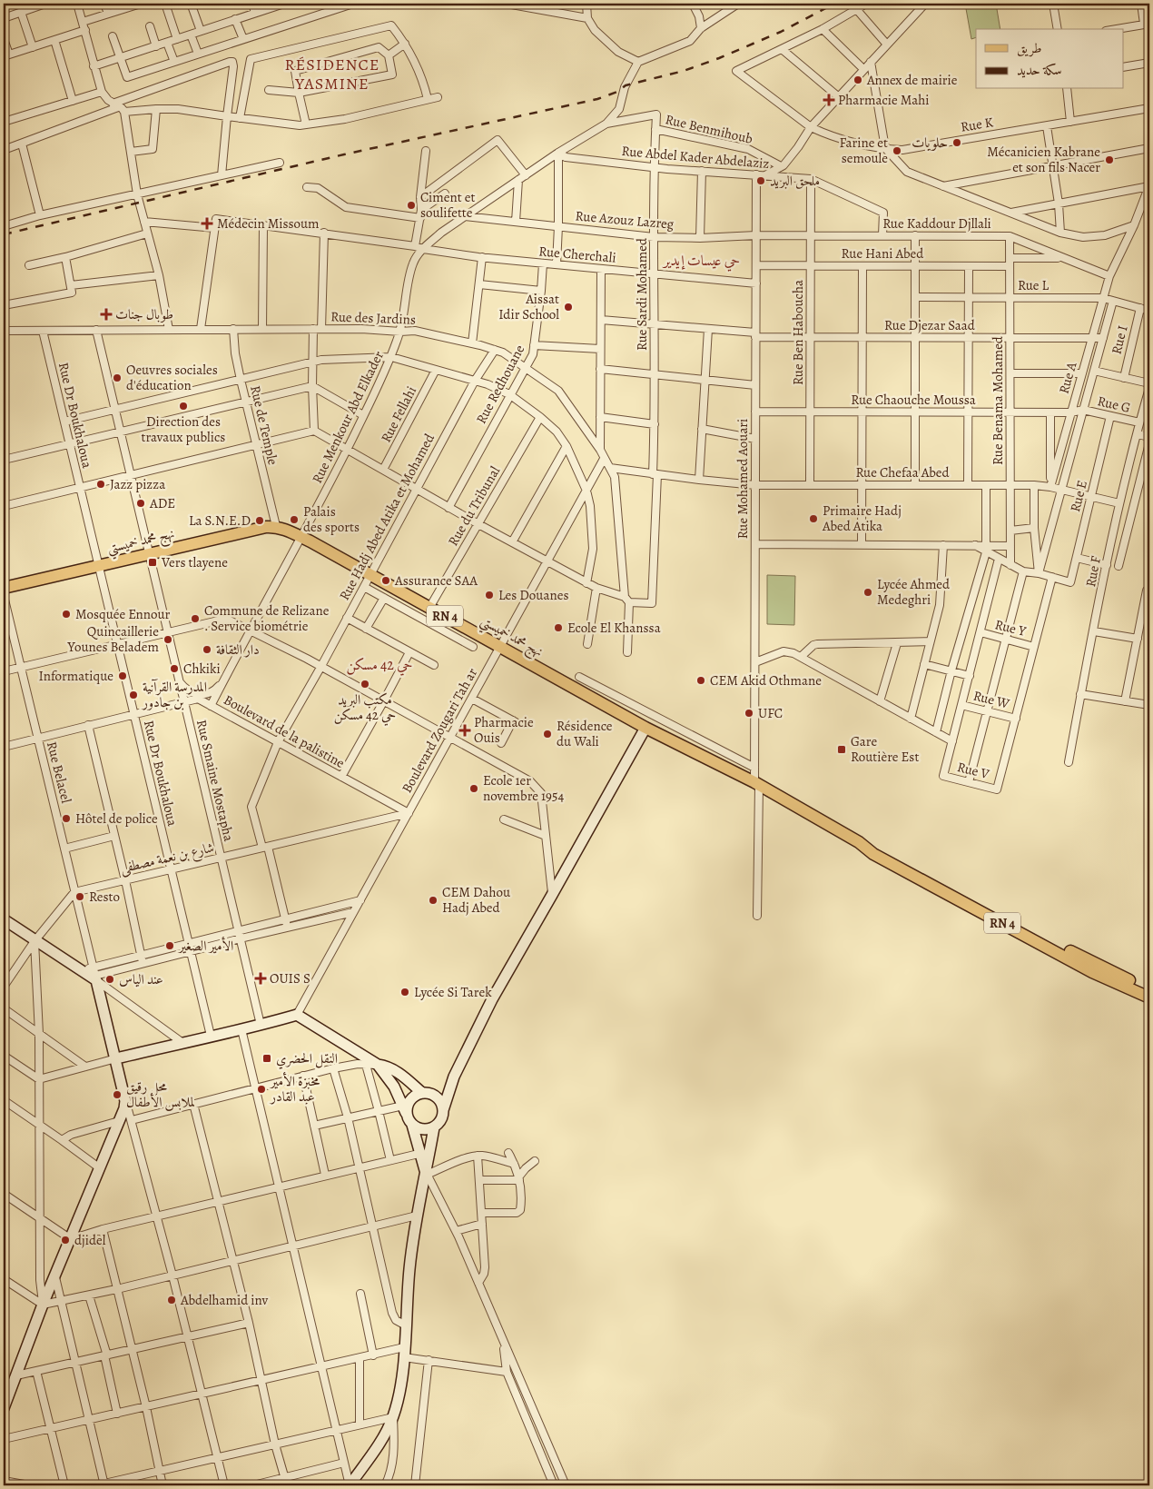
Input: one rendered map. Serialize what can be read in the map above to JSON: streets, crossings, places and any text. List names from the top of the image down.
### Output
{
  "streets": {
    "main road": ["نهج محمد خميستي", "RN 4"],
    "street": [
      "Rue K",
      "Rue Benmihoub",
      "Rue Abdel Kader Abdelaziz",
      "Rue Azouz Lazreg",
      "Rue Kaddour Djllali",
      "Rue Hani Abed",
      "Rue Cherchali",
      "Rue L",
      "Rue Sardi Mohamed",
      "Rue des Jardins",
      "Rue Djezar Saad",
      "Rue Ben Haboucha",
      "Rue I",
      "Rue A",
      "Rue Redhouane",
      "Rue Chaouche Moussa",
      "Rue Benama Mohamed",
      "Rue G",
      "Rue Fellahi",
      "Rue Dr Boukhaloua",
      "Rue Menkour Abd Elkader",
      "Rue de Temple",
      "Rue Chefaa Abed",
      "Rue Mohamed Aouari",
      "Rue E",
      "Rue du Tribunal",
      "Rue Hadj Abed Atika et Mohamed",
      "Rue F",
      "Rue Y",
      "Rue W",
      "Boulevard Zougari Tah ar",
      "Boulevard de la palistine",
      "Rue V",
      "Rue Belacel",
      "Rue Smaine Mostapha",
      "شارع بن نعمة مصطفى"
    ]
  },
  "crossings": [
    ["Rue Benmihoub", "Rue Sardi Mohamed"],
    ["Rue Abdel Kader Abdelaziz", "Rue Kaddour Djllali"],
    ["Rue Abdel Kader Abdelaziz", "Rue Sardi Mohamed"],
    ["Rue Abdel Kader Abdelaziz", "Rue Ben Haboucha"],
    ["Rue Abdel Kader Abdelaziz", "Rue Menkour Abd Elkader"],
    ["Rue Abdel Kader Abdelaziz", "Rue Mohamed Aouari"],
    ["Rue Azouz Lazreg", "Rue Kaddour Djllali"],
    ["Rue Azouz Lazreg", "Rue Sardi Mohamed"],
    ["Rue Azouz Lazreg", "Rue Menkour Abd Elkader"],
    ["Rue Azouz Lazreg", "Rue Mohamed Aouari"],
    ["Rue Kaddour Djllali", "Rue Ben Haboucha"],
    ["Rue Kaddour Djllali", "Rue A"],
    ["Rue Kaddour Djllali", "Rue Benama Mohamed"],
    ["Rue Kaddour Djllali", "Rue Mohamed Aouari"],
    ["Rue Hani Abed", "Rue Ben Haboucha"],
    ["Rue Hani Abed", "Rue Benama Mohamed"],
    ["Rue Hani Abed", "Rue Mohamed Aouari"],
    ["Rue Cherchali", "Rue Sardi Mohamed"],
    ["Rue Cherchali", "Rue Redhouane"],
    ["Rue Cherchali", "Rue Menkour Abd Elkader"],
    ["Rue Cherchali", "Rue Mohamed Aouari"],
    ["Rue L", "Rue I"],
    ["Rue L", "Rue A"],
    ["Rue L", "Rue Benama Mohamed"],
    ["Rue Sardi Mohamed", "Rue des Jardins"],
    ["Rue Sardi Mohamed", "Rue Djezar Saad"],
    ["Rue Sardi Mohamed", "Rue Menkour Abd Elkader"],
    ["Rue Sardi Mohamed", "Rue Chefaa Abed"],
    ["Rue des Jardins", "Rue Redhouane"],
    ["Rue des Jardins", "Rue Dr Boukhaloua"],
    ["Rue des Jardins", "Rue Menkour Abd Elkader"],
    ["Rue des Jardins", "Rue de Temple"],
    ["Rue des Jardins", "Rue Chefaa Abed"],
    ["Rue des Jardins", "Rue Hadj Abed Atika et Mohamed"],
    ["Rue des Jardins", "Boulevard Zougari Tah ar"],
    ["Rue des Jardins", "Rue Smaine Mostapha"],
    ["Rue Djezar Saad", "Rue Ben Haboucha"],
    ["Rue Djezar Saad", "Rue A"],
    ["Rue Djezar Saad", "Rue Benama Mohamed"],
    ["Rue Djezar Saad", "Rue Mohamed Aouari"],
    ["Rue Ben Haboucha", "Rue Chaouche Moussa"],
    ["Rue Ben Haboucha", "Rue Chefaa Abed"],
    ["Rue A", "Rue Chaouche Moussa"],
    ["Rue A", "Rue Chefaa Abed"],
    ["Rue Chaouche Moussa", "Rue Benama Mohamed"],
    ["Rue Chaouche Moussa", "Rue G"],
    ["Rue Chaouche Moussa", "Rue Mohamed Aouari"],
    ["Rue Benama Mohamed", "Rue Chefaa Abed"],
    ["Rue G", "Rue E"],
    ["Rue G", "Rue F"],
    ["Rue Dr Boukhaloua", "نهج محمد خميستي"],
    ["Rue Dr Boukhaloua", "Boulevard de la palistine"],
    ["Rue Dr Boukhaloua", "شارع بن نعمة مصطفى"],
    ["Rue Menkour Abd Elkader", "نهج محمد خميستي"],
    ["Rue Menkour Abd Elkader", "Boulevard de la palistine"],
    ["Rue de Temple", "نهج محمد خميستي"],
    ["Rue Chefaa Abed", "Rue Mohamed Aouari"],
    ["Rue Chefaa Abed", "Rue E"],
    ["Rue Chefaa Abed", "Rue F"],
    ["Rue Mohamed Aouari", "نهج محمد خميستي"],
    ["Rue du Tribunal", "نهج محمد خميستي"],
    ["Rue Hadj Abed Atika et Mohamed", "نهج محمد خميستي"],
    ["Rue Hadj Abed Atika et Mohamed", "Boulevard de la palistine"],
    ["Rue Hadj Abed Atika et Mohamed", "شارع بن نعمة مصطفى"],
    ["نهج محمد خميستي", "RN 4"],
    ["نهج محمد خميستي", "Boulevard Zougari Tah ar"],
    ["نهج محمد خميستي", "Rue Smaine Mostapha"],
    ["Rue W", "Rue V"],
    ["Boulevard Zougari Tah ar", "Boulevard de la palistine"],
    ["Boulevard Zougari Tah ar", "شارع بن نعمة مصطفى"],
    ["Boulevard de la palistine", "Rue Belacel"],
    ["Boulevard de la palistine", "Rue Smaine Mostapha"],
    ["Boulevard de la palistine", "شارع بن نعمة مصطفى"],
    ["Rue Belacel", "شارع بن نعمة مصطفى"],
    ["Rue Smaine Mostapha", "شارع بن نعمة مصطفى"]
  ],
  "districts": ["RÉSIDENCE YASMINE", "حي عيسات إيدير", "حي 42 مسكن"],
  "places": {
    "other": [
      "Annex de mairie",
      "حلويات",
      "Farine et semoule",
      "Mécanicien Kabrane et son fils Nacer",
      "ملحق البريد",
      "Ciment et soulifette",
      "Aissat Idir School",
      "Oeuvres sociales d'éducation",
      "Direction des travaux publics",
      "Jazz pizza",
      "ADE",
      "Primaire Hadj Abed Atika",
      "Palais des sports",
      "La S.N.E.D",
      "Assurance SAA",
      "Lycée Ahmed Medeghri",
      "Les Douanes",
      "Mosquée Ennour",
      "Commune de Relizane . Service biométrie",
      "Ecole El Khanssa",
      "Quincaillerie Younes Beladem",
      "دار الثقافة",
      "Chkiki",
      "Informatique",
      "CEM Akid Othmane",
      "مكتب البريد حي 42 مسكن",
      "المدرسة القرآنية بن جادور",
      "UFC",
      "Résidence du Wali",
      "Ecole 1er novembre 1954",
      "Hôtel de police",
      "Resto",
      "CEM Dahou Hadj Abed",
      "الأمير الصغير",
      "عند الياس",
      "Lycée Si Tarek",
      "مخبزة الأمير عبد القادر",
      "محل رقيق لملابس الأطفال",
      "djidel",
      "Abdelhamid inv"
    ],
    "health": [
      "Pharmacie Mahi",
      "Médecin Missoum",
      "طوبال جنات",
      "Pharmacie Ouis",
      "OUIS S"
    ],
    "transit": ["Vers tlayene", "Gare Routière Est", "النقل الحضري"]
  },
  "legend": ["طريق", "سكة حديد"]
}
